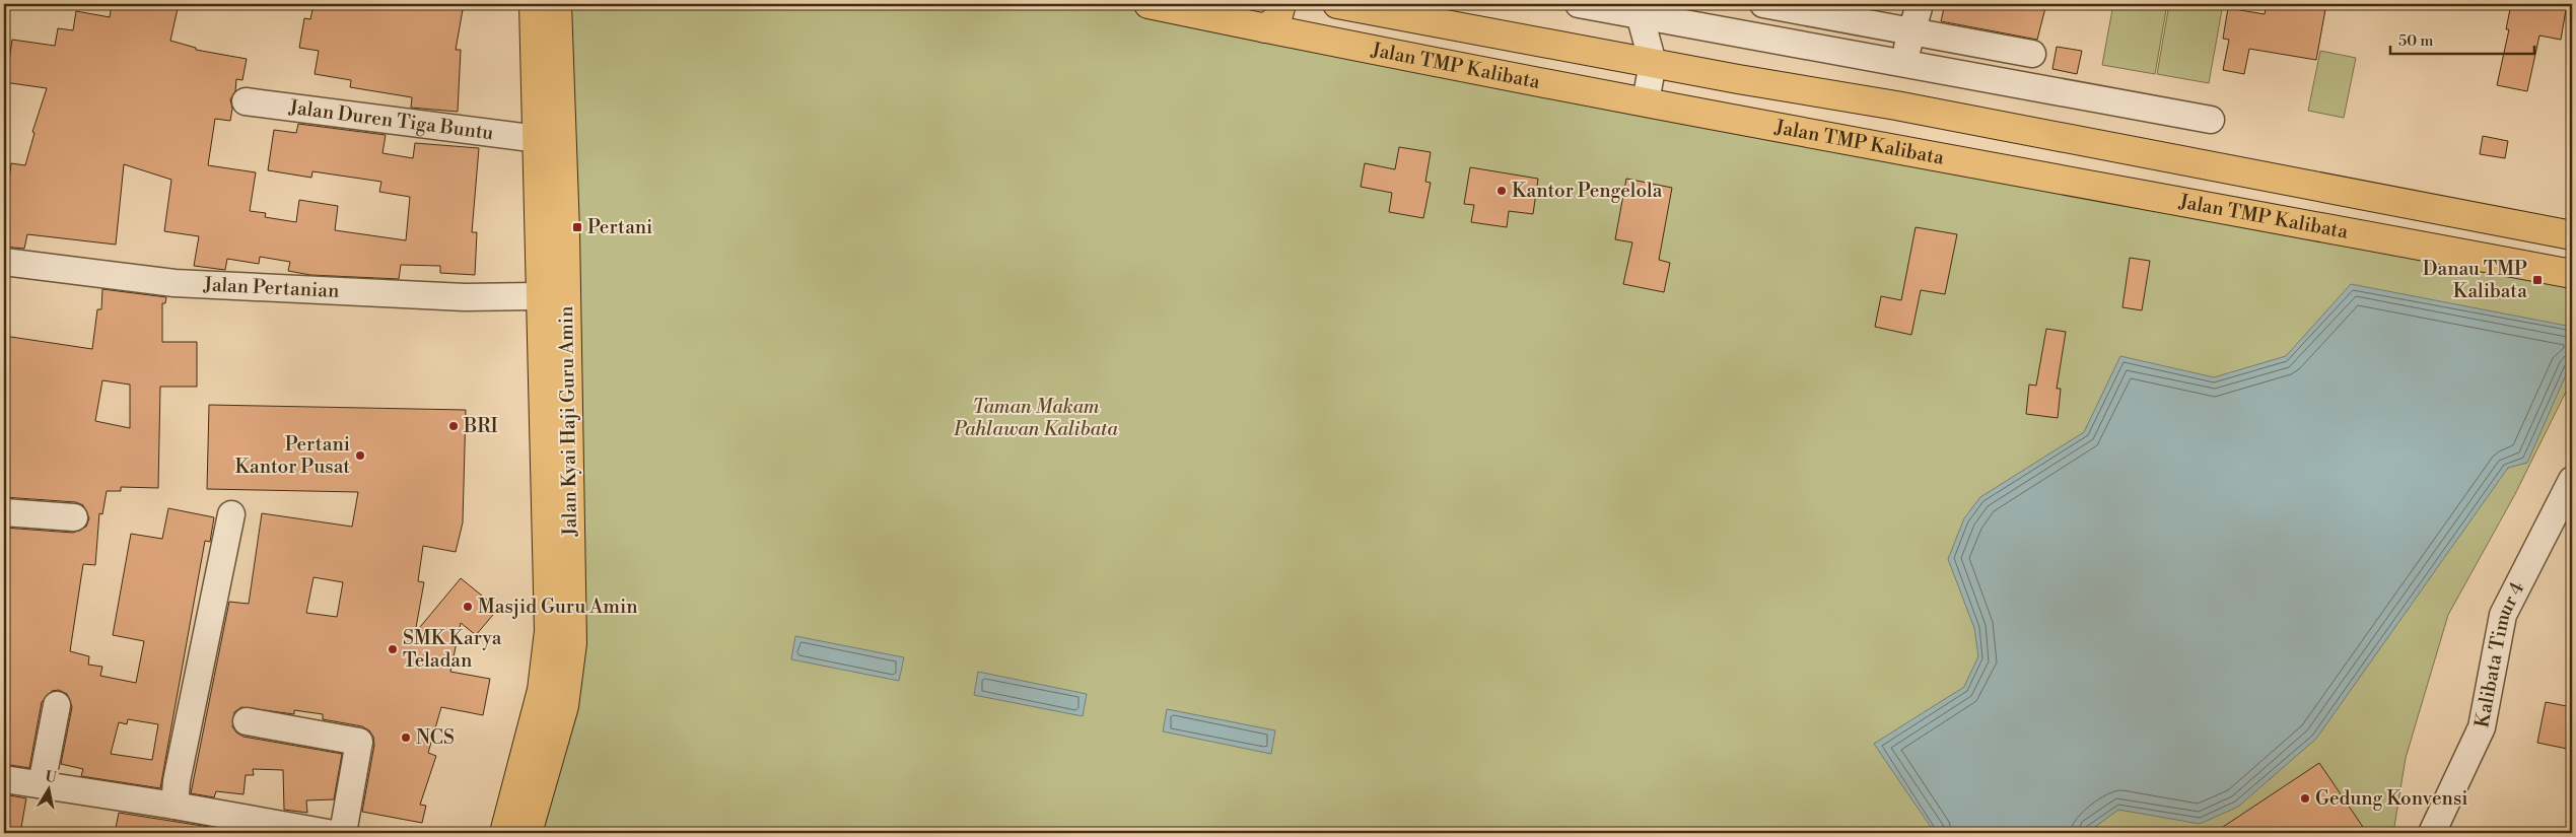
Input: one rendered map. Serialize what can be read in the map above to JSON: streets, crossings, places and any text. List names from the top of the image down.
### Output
{
  "streets": {
    "main road": ["Jalan TMP Kalibata", "Jalan Kyai Haji Guru Amin"],
    "street": ["Jalan Duren Tiga Buntu", "Jalan Pertanian", "Kalibata Timur 4"]
  },
  "crossings": [
    ["Jalan Duren Tiga Buntu", "Jalan Kyai Haji Guru Amin"],
    ["Jalan Pertanian", "Jalan Kyai Haji Guru Amin"]
  ],
  "parks": ["Taman Makam Pahlawan Kalibata"],
  "places": {
    "other": [
      "Kantor Pengelola",
      "BRI",
      "Pertani Kantor Pusat",
      "Masjid Guru Amin",
      "SMK Karya Teladan",
      "NCS",
      "Gedung Konvensi"
    ],
    "transit": ["Pertani", "Danau TMP Kalibata"]
  },
  "scale_bar": "50 m",
  "north": "top"
}
